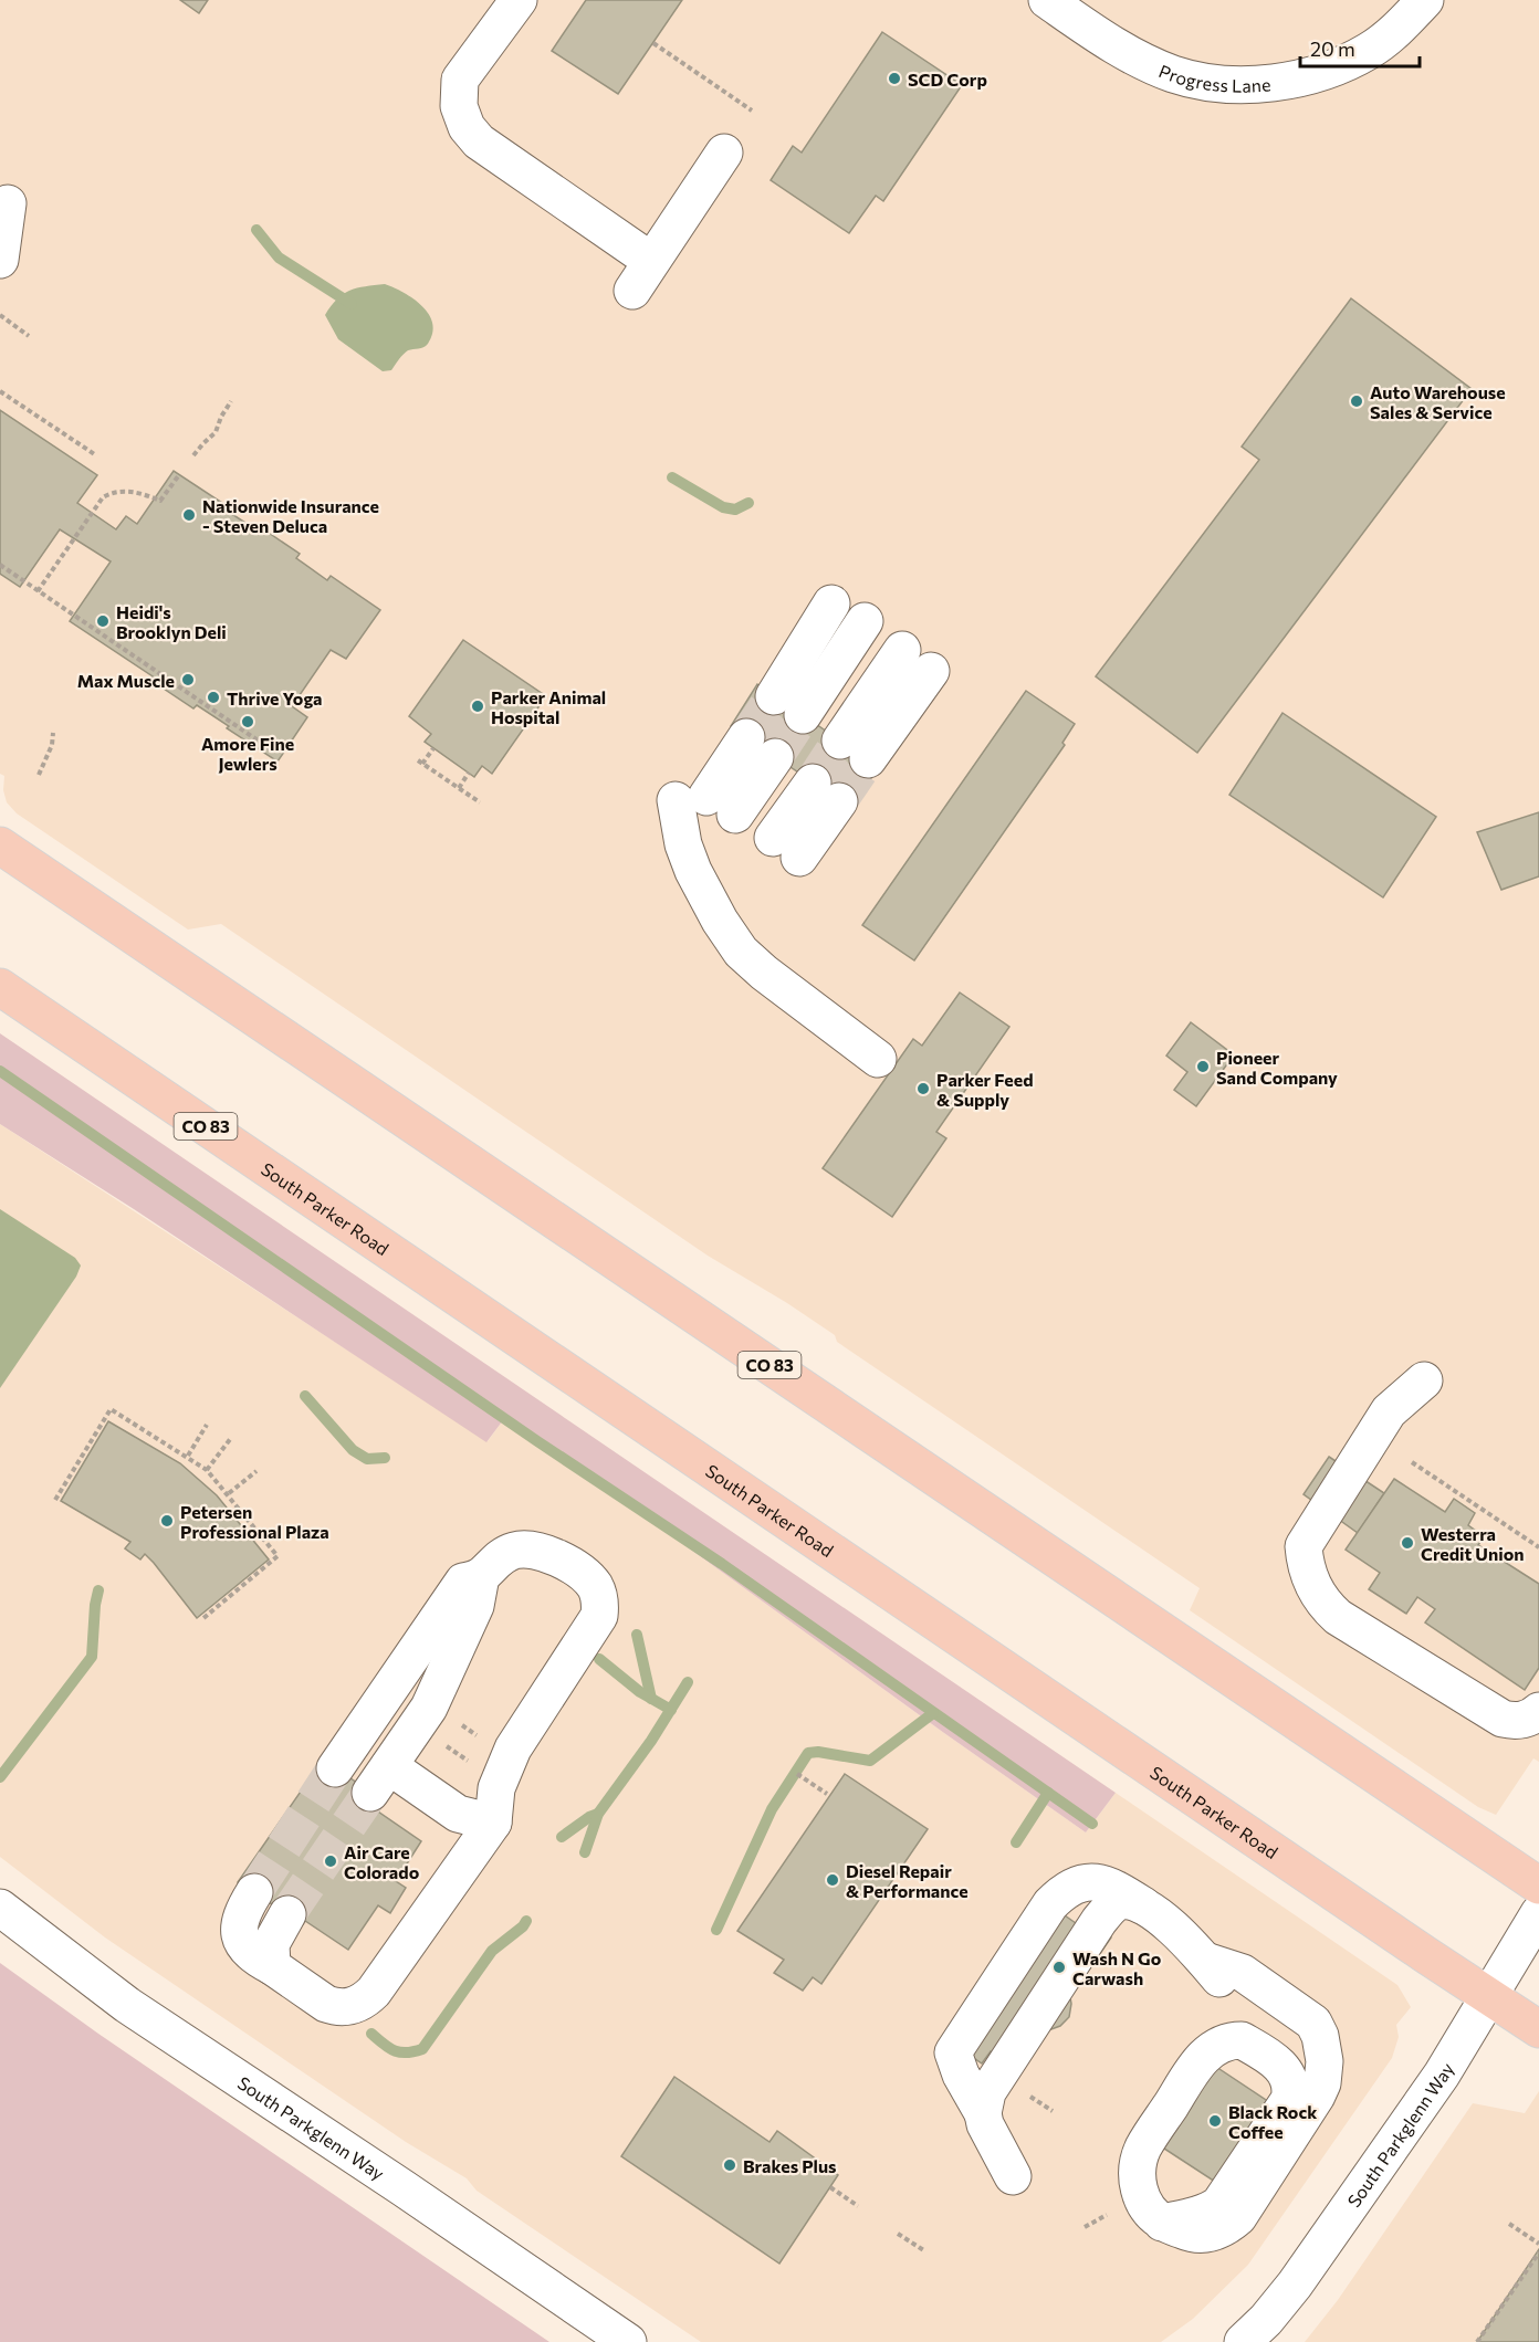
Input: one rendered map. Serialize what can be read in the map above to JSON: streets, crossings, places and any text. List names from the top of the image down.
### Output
{
  "streets": {
    "highway": ["CO 83", "South Parker Road"],
    "street": ["Progress Lane", "South Parkglenn Way"]
  },
  "crossings": [
    ["South Parker Road", "South Parkglenn Way"]
  ],
  "places": [
    "SCD Corp",
    "Auto Warehouse Sales & Service",
    "Nationwide Insurance - Steven Deluca",
    "Heidi's Brooklyn Deli",
    "Max Muscle",
    "Thrive Yoga",
    "Parker Animal Hospital",
    "Amore Fine Jewlers",
    "Pioneer Sand Company",
    "Parker Feed & Supply",
    "Petersen Professional Plaza",
    "Westerra Credit Union",
    "Air Care Colorado",
    "Diesel Repair & Performance",
    "Wash N Go Carwash",
    "Black Rock Coffee",
    "Brakes Plus"
  ],
  "scale_bar": "20 m"
}
